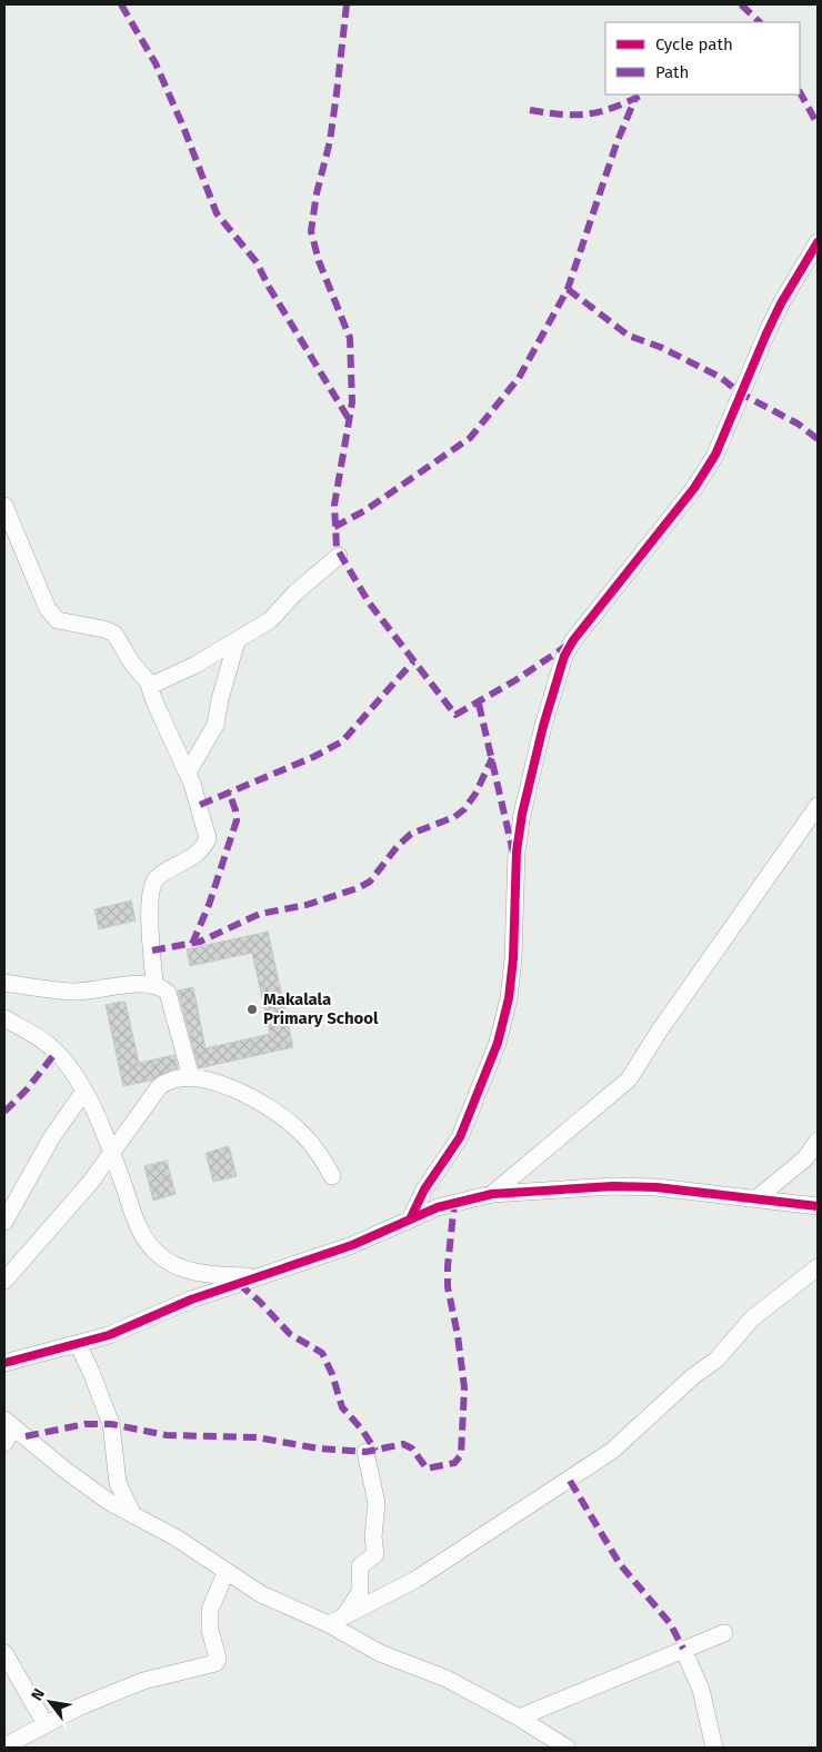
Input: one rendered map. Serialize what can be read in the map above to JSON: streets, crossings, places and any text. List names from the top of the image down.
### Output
{
  "places": ["Makalala Primary School"],
  "legend": ["Cycle path", "Path"],
  "north": "top left"
}
